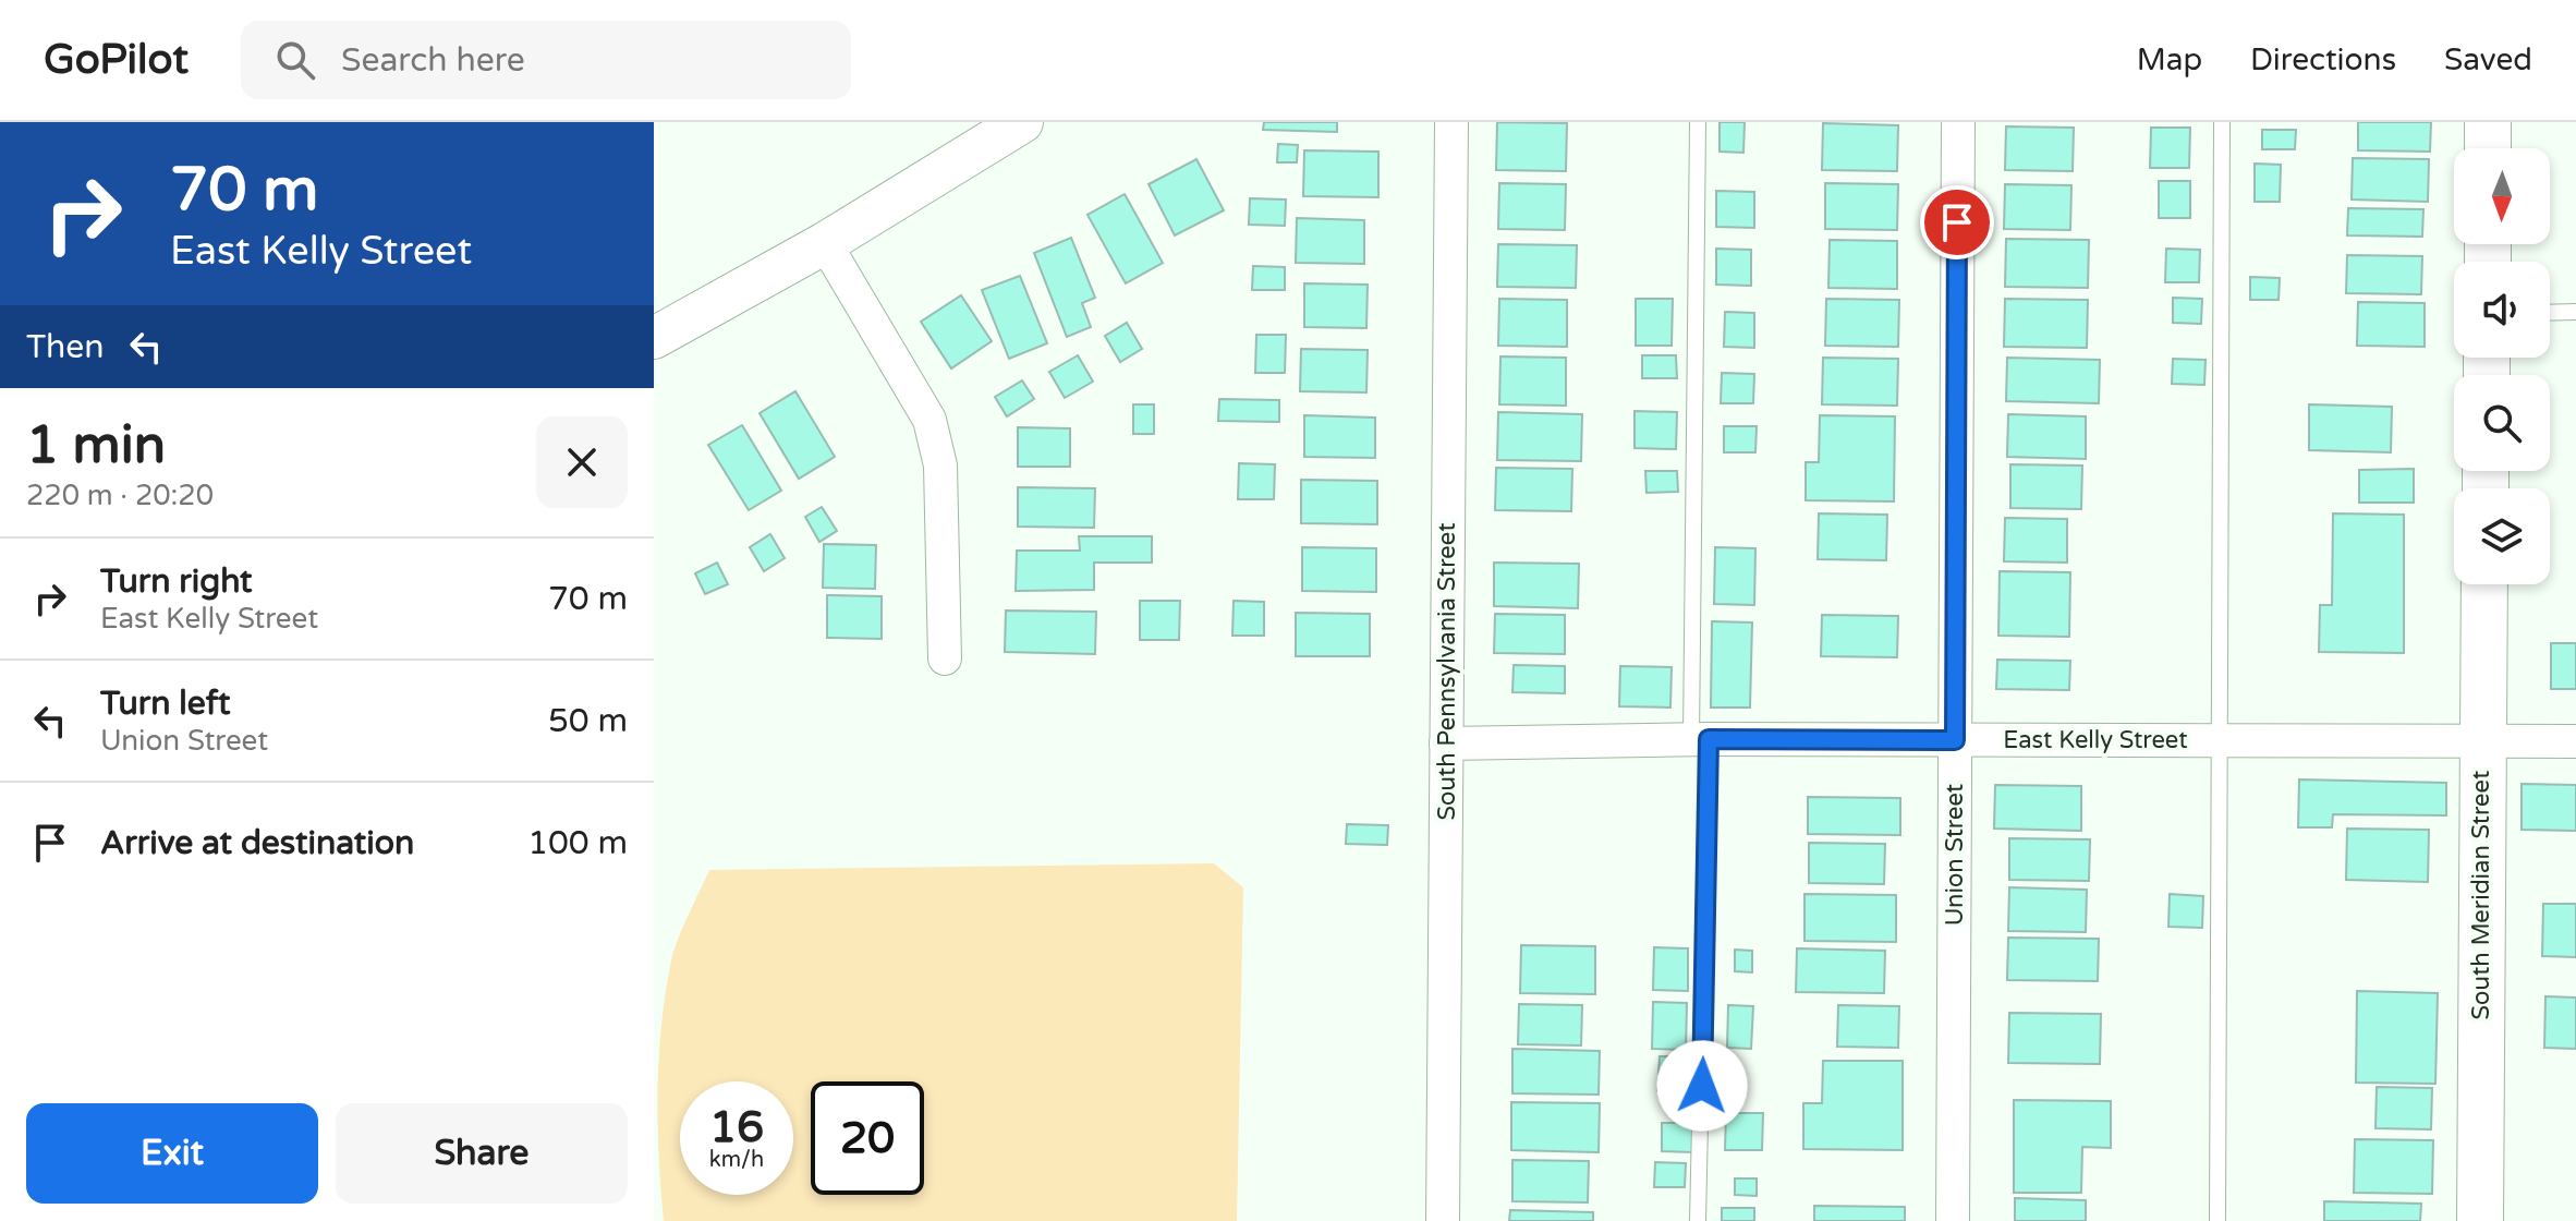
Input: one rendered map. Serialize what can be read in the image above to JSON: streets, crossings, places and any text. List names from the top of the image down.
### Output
{
  "streets": {
    "main road": ["South Meridian Street"],
    "street": ["South Pennsylvania Street", "East Kelly Street", "Union Street"]
  },
  "crossings": [
    ["South Pennsylvania Street", "East Kelly Street"],
    ["East Kelly Street", "Union Street"],
    ["East Kelly Street", "South Meridian Street"]
  ],
  "north": "bottom",
  "page": {
    "header": "GoPilot",
    "search": "Search here",
    "nav": ["Map", "Directions", "Saved"],
    "turn": ["70 m", "East Kelly Street"],
    "then": "Then",
    "heading": ["1 min", "220 m · 20:20"],
    "list": [
      {
        "name": "Turn right",
        "note": "East Kelly Street",
        "value": "70 m"
      },
      {
        "name": "Turn left",
        "note": "Union Street",
        "value": "50 m"
      },
      {
        "name": "Arrive at destination",
        "value": "100 m"
      }
    ],
    "speed": "16 km/h",
    "limit": "20",
    "buttons": ["Exit", "Share"]
  }
}
